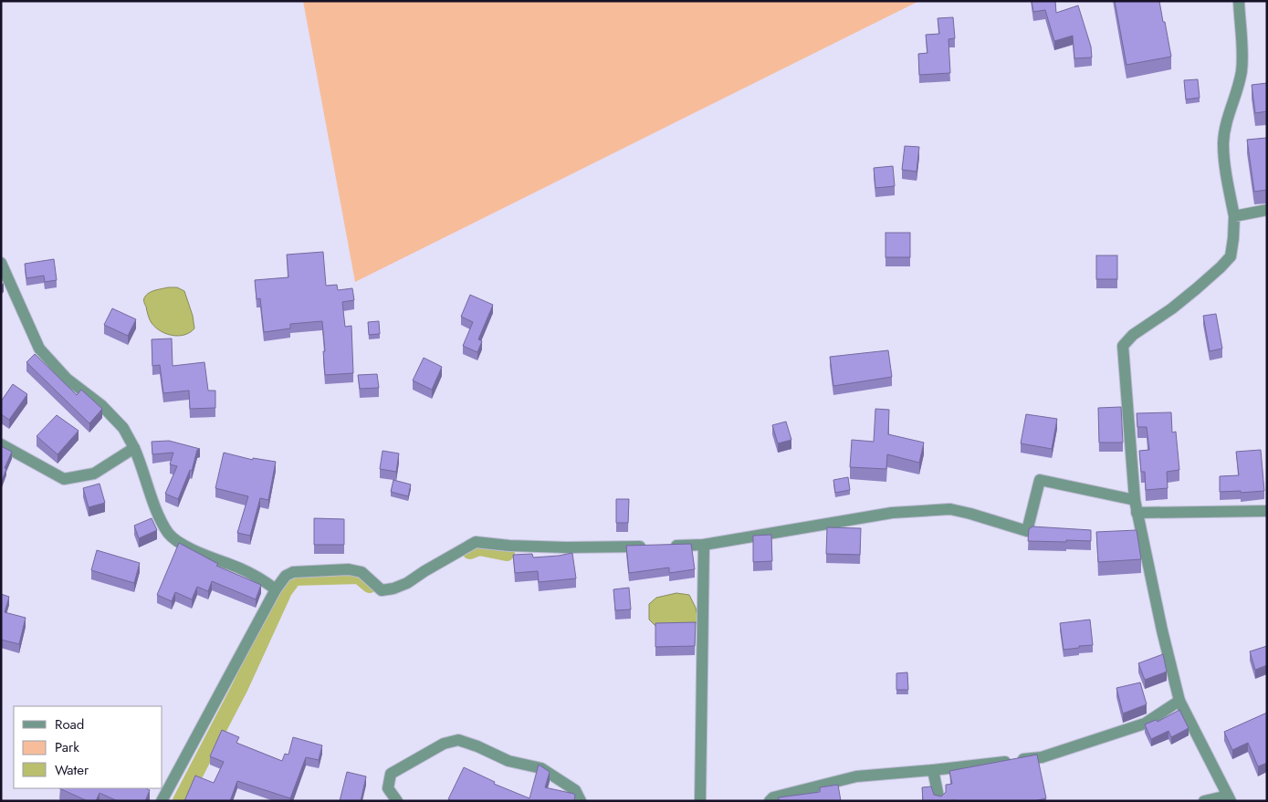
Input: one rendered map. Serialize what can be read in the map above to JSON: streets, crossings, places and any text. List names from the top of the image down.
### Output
{
  "legend": ["Road", "Park", "Water"]
}
